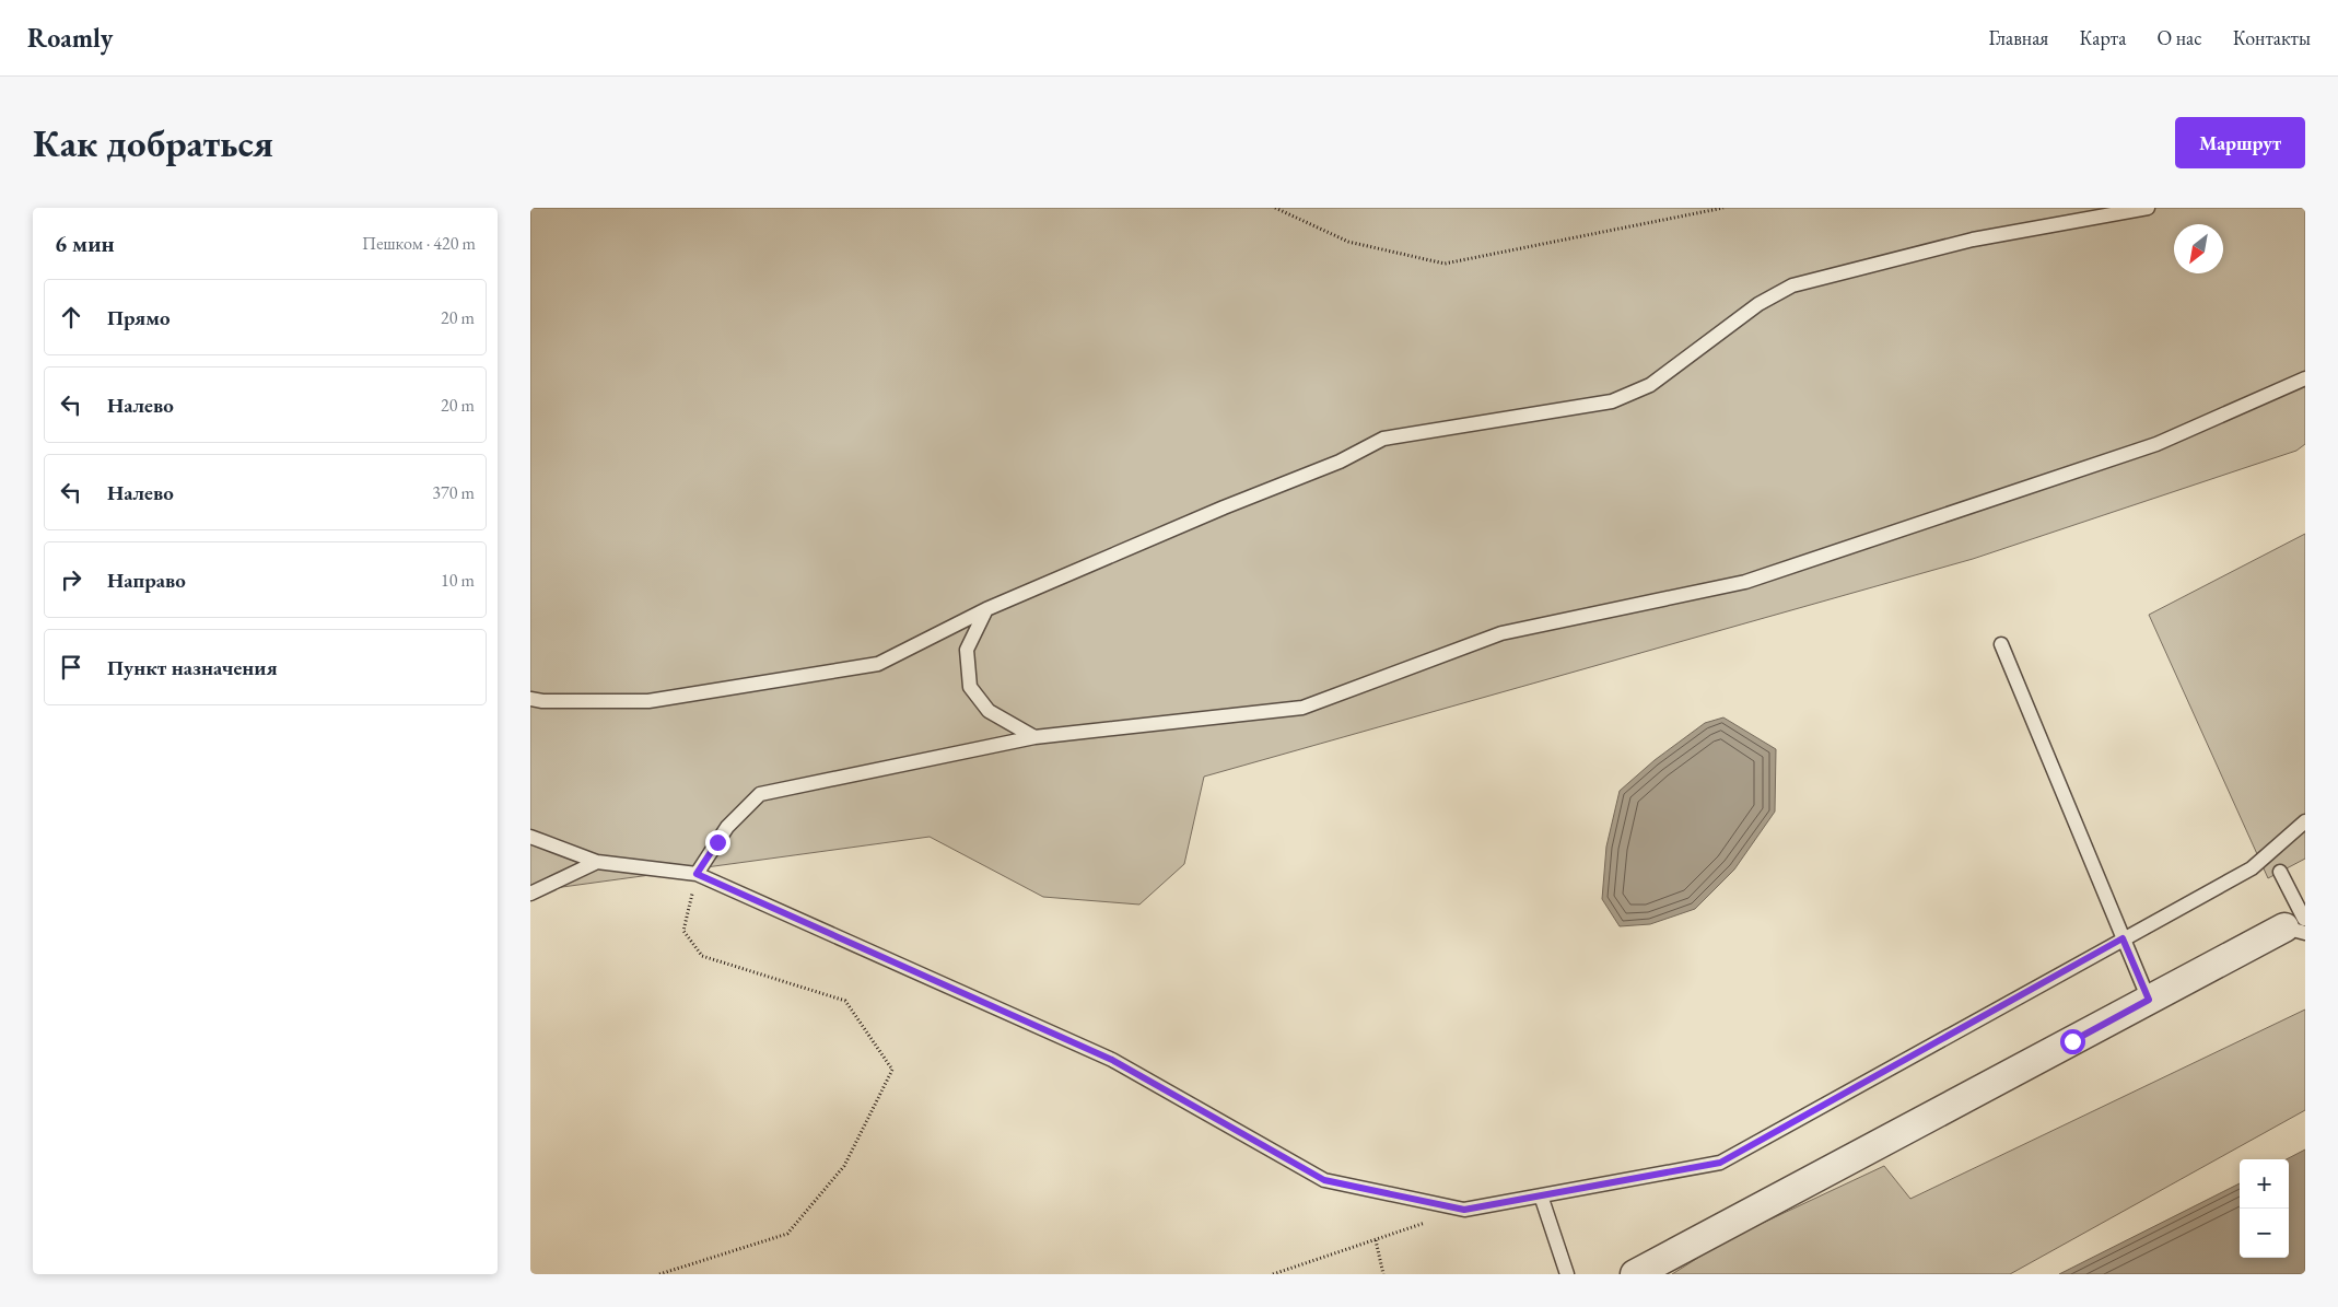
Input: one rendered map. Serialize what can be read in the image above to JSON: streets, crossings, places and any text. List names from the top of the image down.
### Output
{
  "north": "bottom left",
  "page": {
    "header": "Roamly",
    "nav": [
      "Главная",
      "Карта",
      "О нас",
      "Контакты"
    ],
    "buttons": "Маршрут",
    "title": "Как добраться",
    "heading": ["6 мин", "Пешком · 420 m"],
    "list": [
      ["Прямо", "20 m"],
      ["Налево", "20 m"],
      ["Налево", "370 m"],
      ["Направо", "10 m"],
      "Пункт назначения"
    ],
    "map_buttons": ["+", "−"]
  }
}
